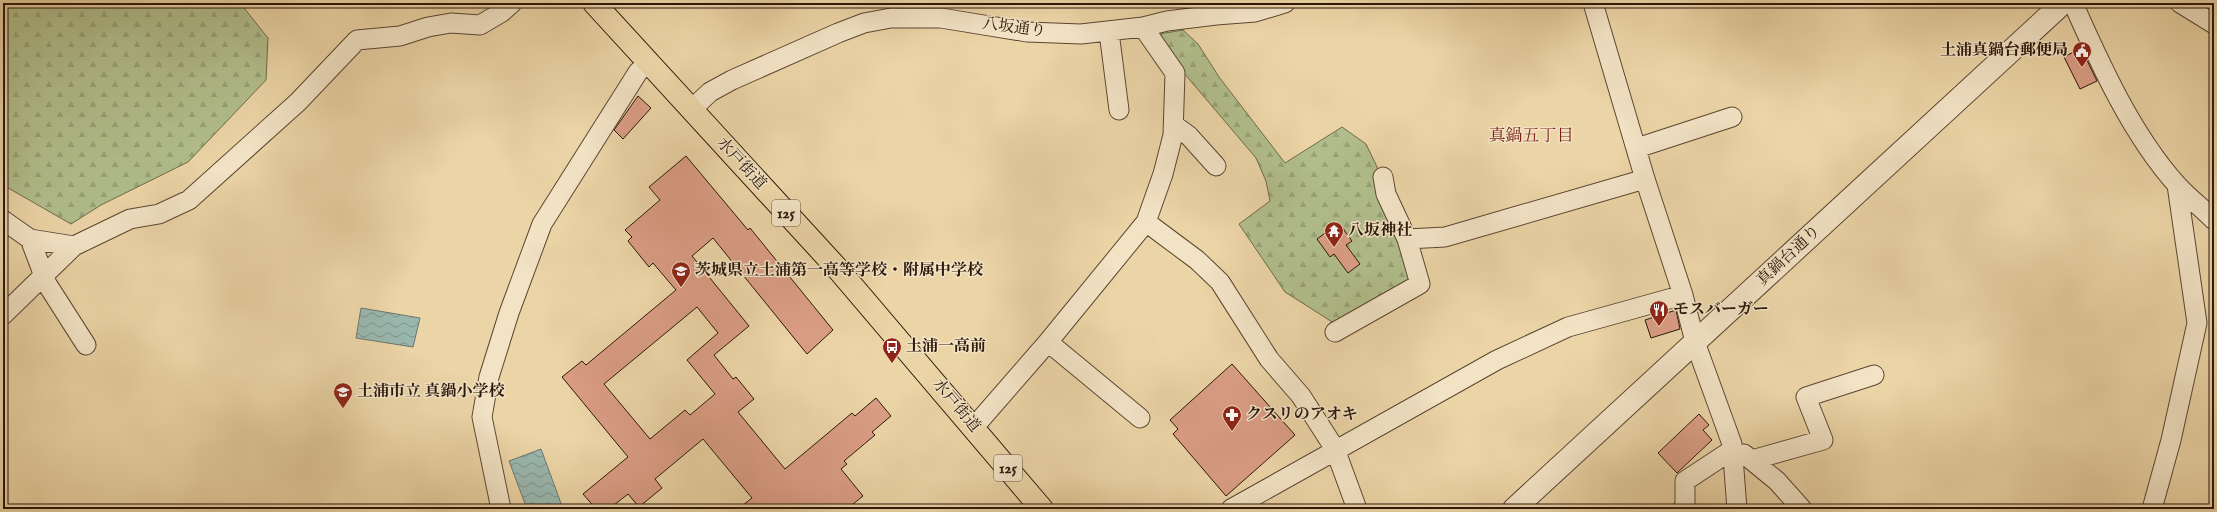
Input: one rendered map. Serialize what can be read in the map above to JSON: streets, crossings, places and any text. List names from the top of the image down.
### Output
{
  "streets": {
    "highway": ["水戸街道", "125"],
    "street": ["八坂通り", "真鍋台通り"]
  },
  "crossings": [
    ["八坂通り", "水戸街道"]
  ],
  "districts": ["真鍋五丁目"],
  "places": {
    "public building": ["土浦真鍋台郵便局"],
    "temple": ["八坂神社"],
    "school or university": ["茨城県立土浦第一高等学校・附属中学校", "土浦市立 真鍋小学校"],
    "restaurant": ["モスバーガー"],
    "bus stop": ["土浦一高前"],
    "pharmacy": ["クスリのアオキ"]
  }
}
